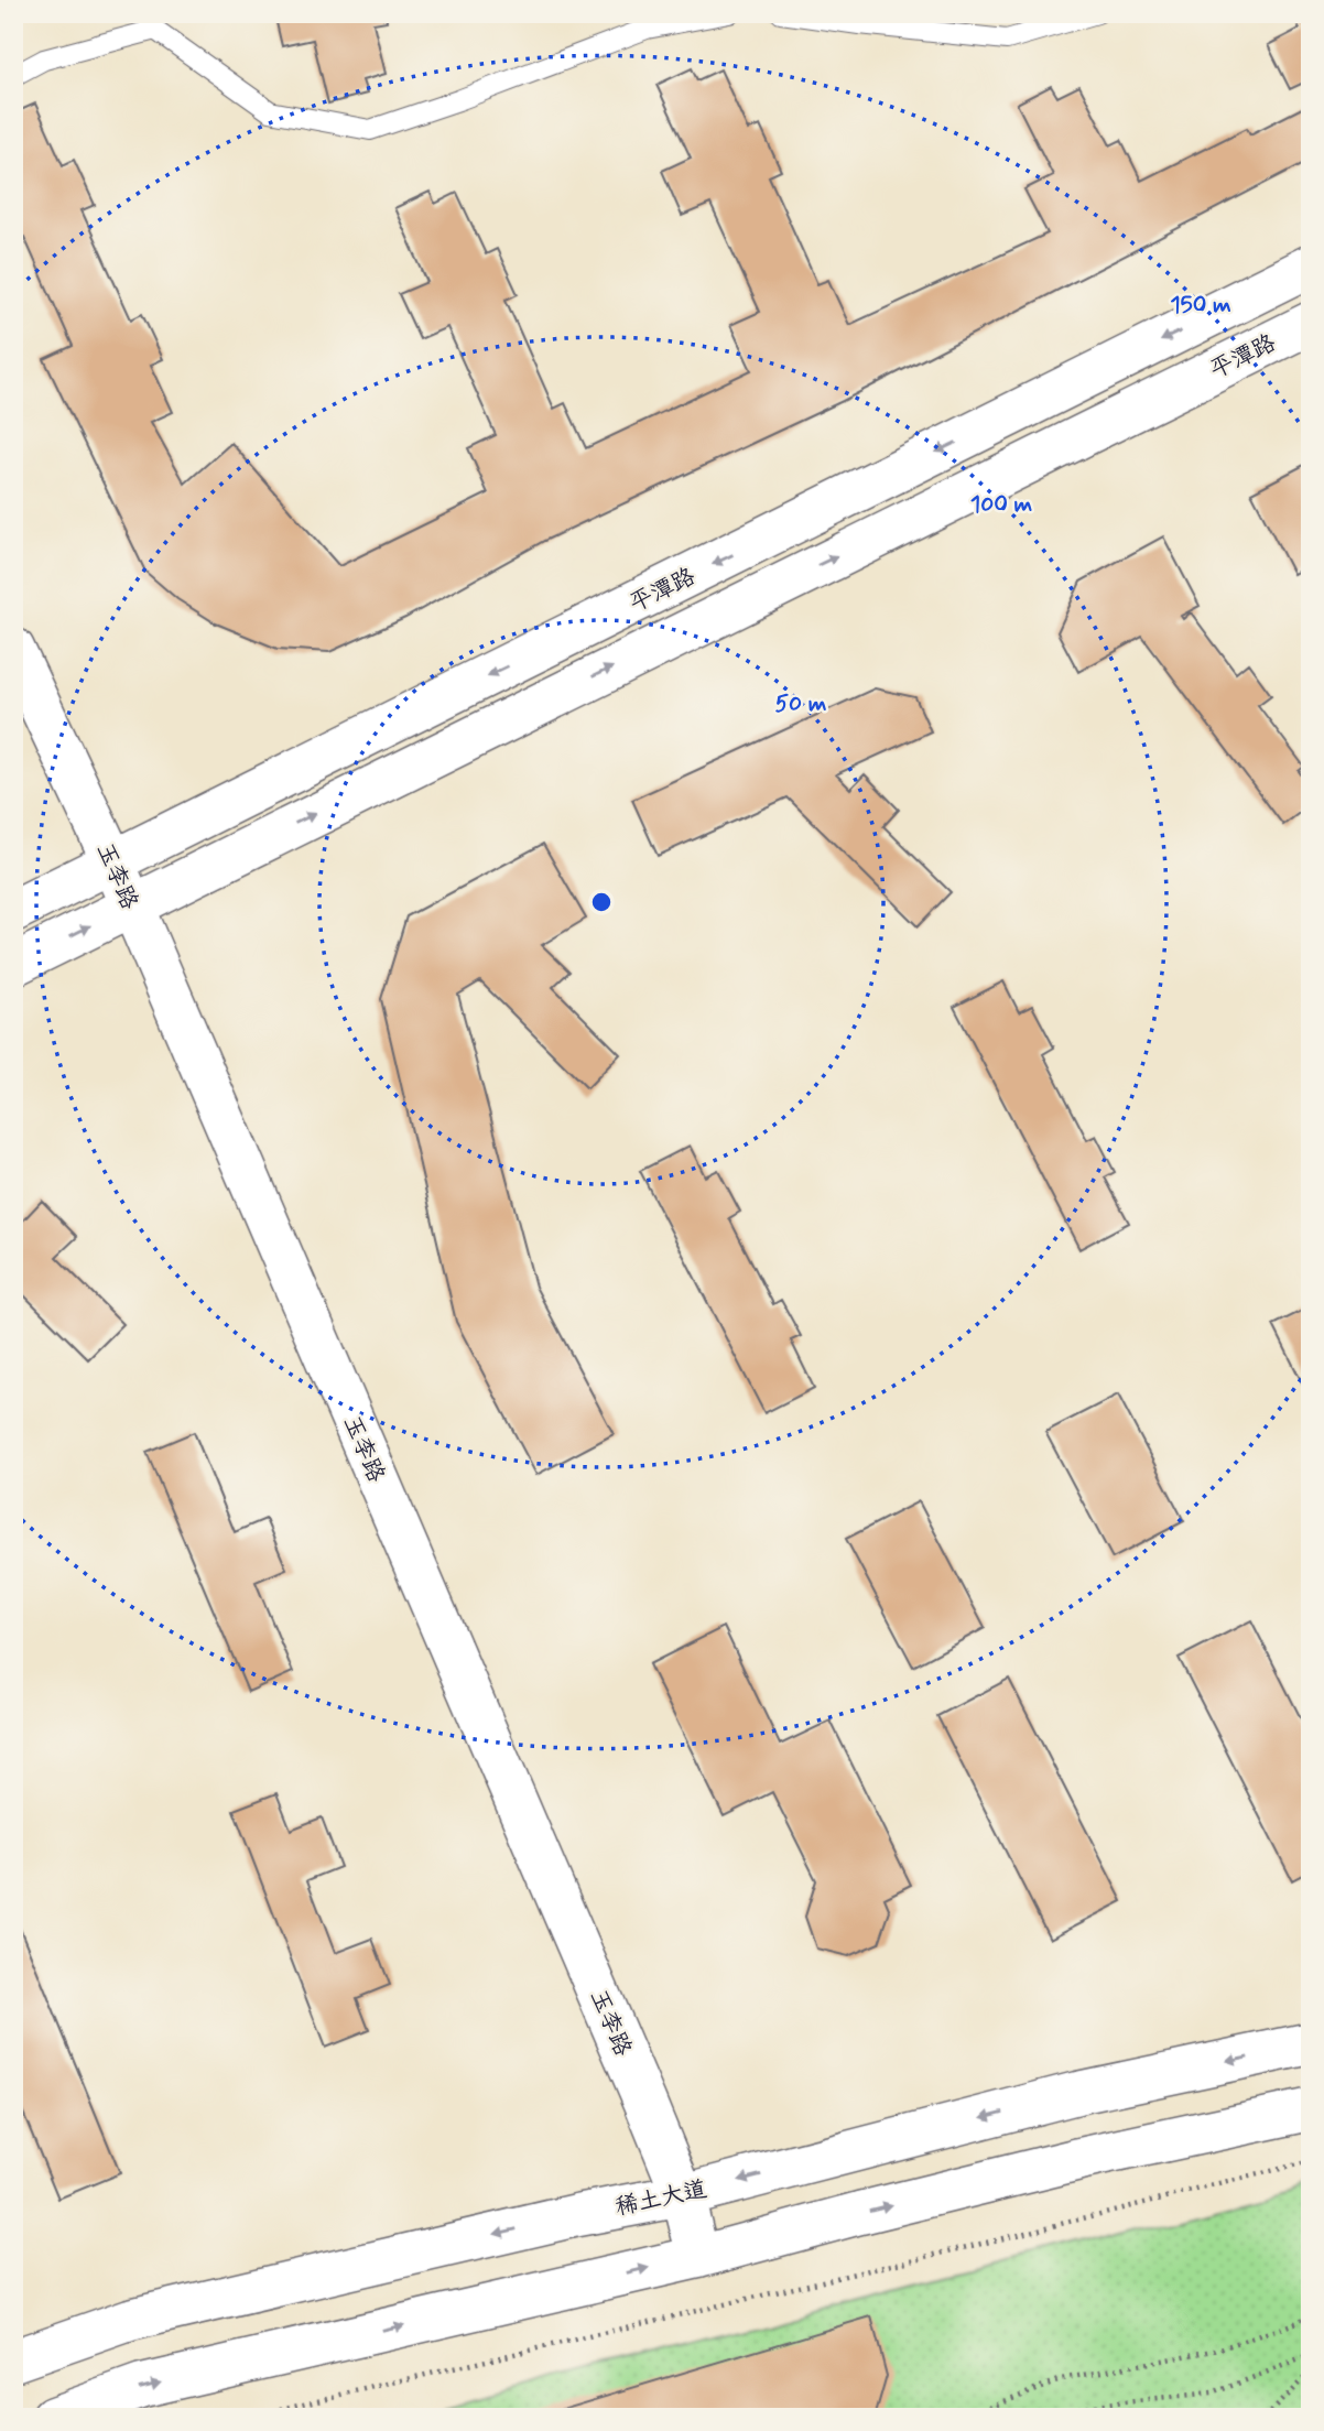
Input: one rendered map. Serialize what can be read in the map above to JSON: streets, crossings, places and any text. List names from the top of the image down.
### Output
{
  "streets": {
    "street": ["平潭路", "玉李路", "稀土大道"]
  },
  "crossings": [
    ["平潭路", "玉李路"],
    ["玉李路", "稀土大道"]
  ],
  "rings": ["150 m", "100 m", "50 m"]
}
